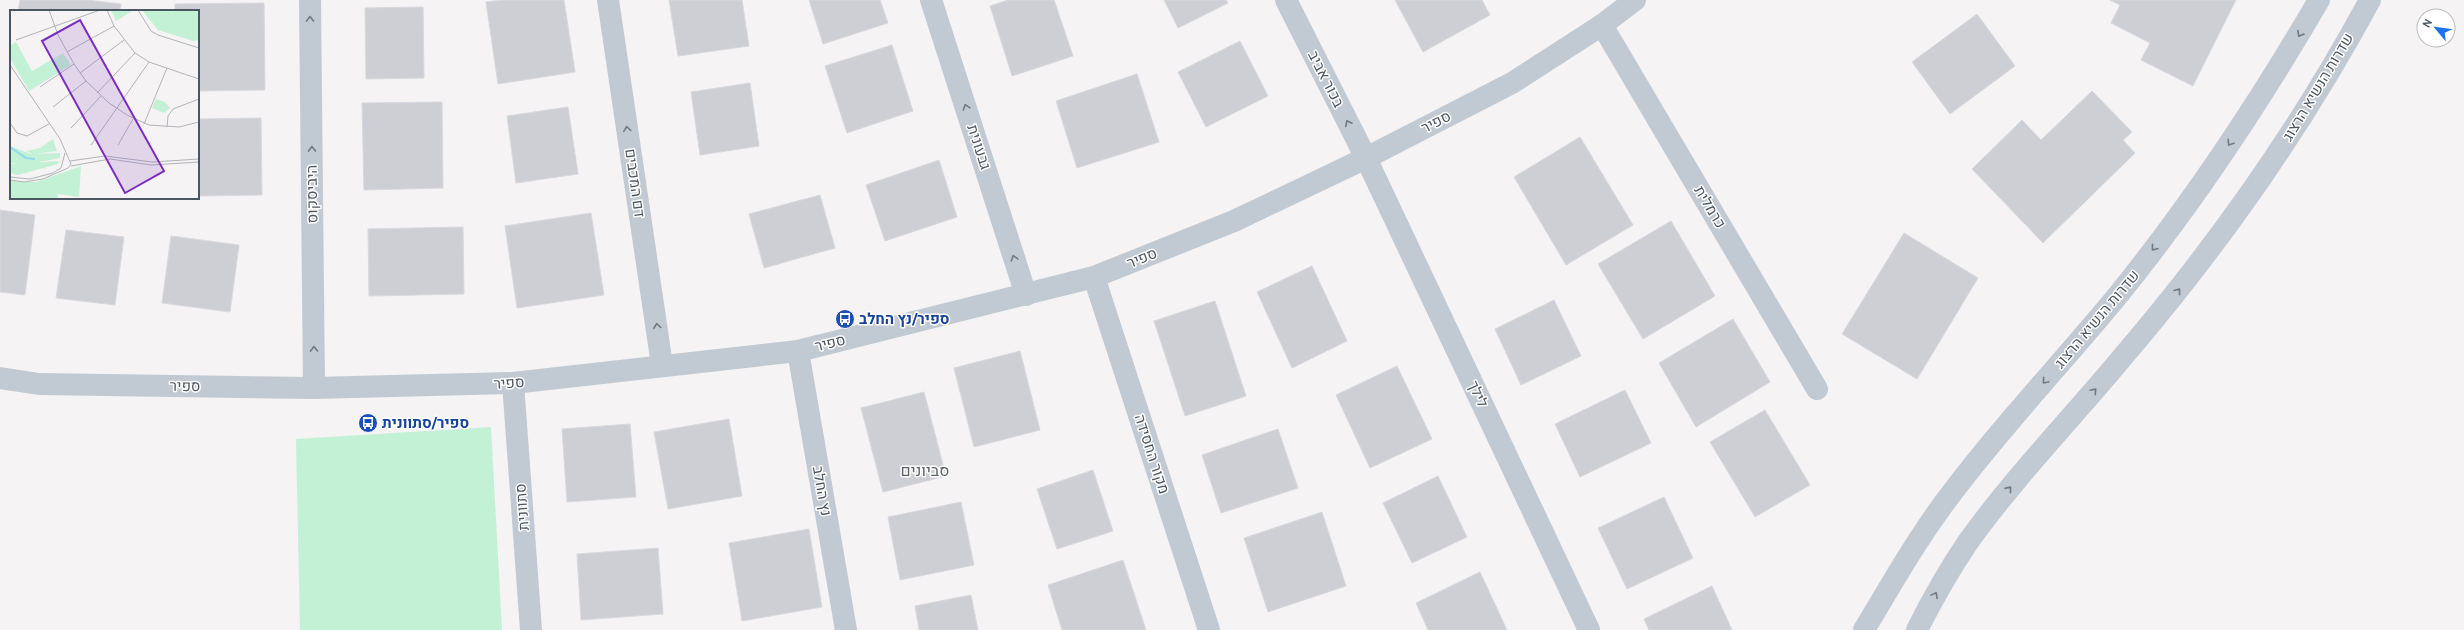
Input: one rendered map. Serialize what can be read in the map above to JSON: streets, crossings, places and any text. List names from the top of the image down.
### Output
{
  "streets": {
    "street": [
      "בכור אביב",
      "שדרות הנשיא הרצוג",
      "ספיר",
      "גבעונית",
      "דם המכבים",
      "היביסקוס",
      "כרמלית",
      "לילך",
      "מקור החסידה",
      "נץ החלב",
      "סתוונית"
    ]
  },
  "crossings": [
    ["בכור אביב", "ספיר"],
    ["בכור אביב", "לילך"],
    ["ספיר", "גבעונית"],
    ["ספיר", "דם המכבים"],
    ["ספיר", "היביסקוס"],
    ["ספיר", "כרמלית"],
    ["ספיר", "לילך"],
    ["ספיר", "מקור החסידה"],
    ["ספיר", "נץ החלב"],
    ["ספיר", "סתוונית"]
  ],
  "one_way": [
    "בכור אביב",
    "גבעונית",
    "דם המכבים",
    "היביסקוס"
  ],
  "districts": ["סביונים"],
  "places": {
    "bus stop": ["ספיר/נץ החלב", "ספיר/סתוונית"]
  },
  "north": "top left"
}
